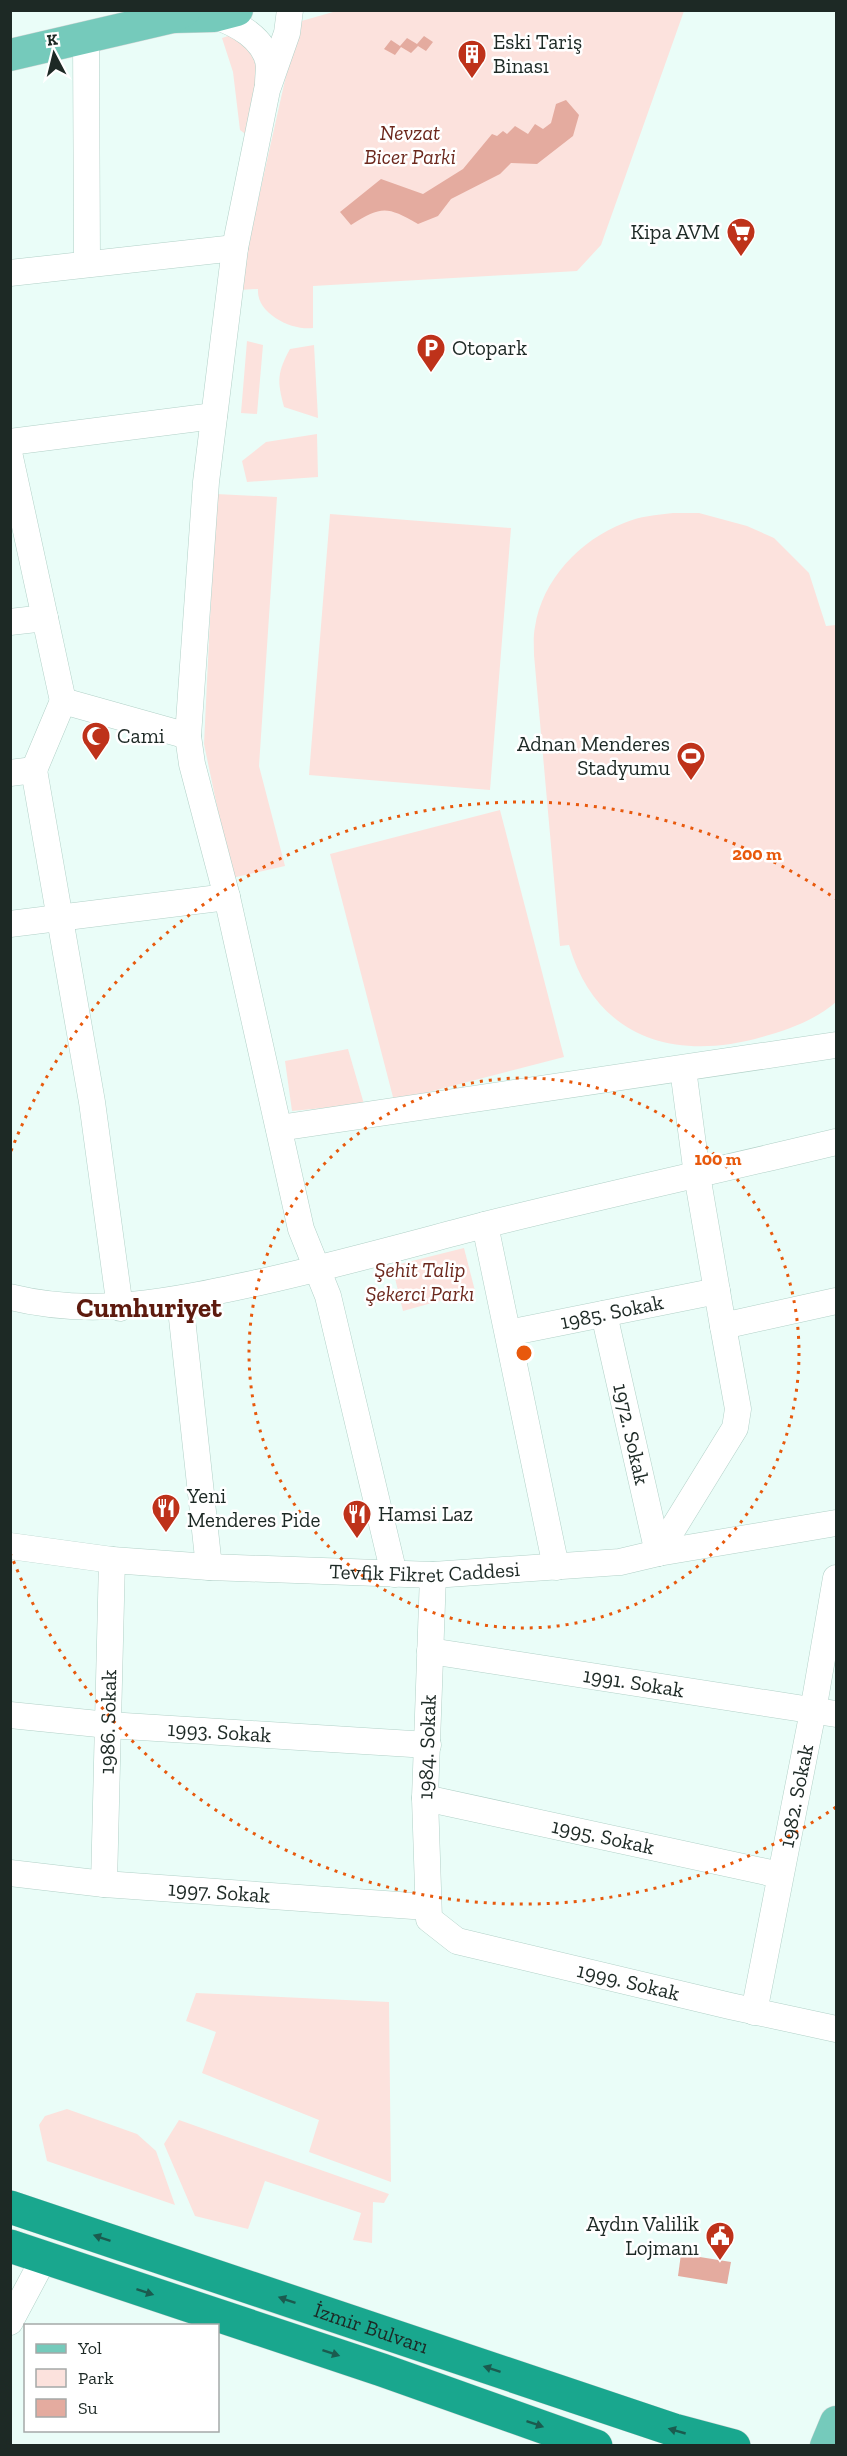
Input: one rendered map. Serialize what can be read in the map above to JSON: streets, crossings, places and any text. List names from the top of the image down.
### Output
{
  "streets": {
    "highway": ["İzmir Bulvarı"],
    "street": [
      "1985. Sokak",
      "1972. Sokak",
      "Tevfik Fikret Caddesi",
      "1991. Sokak",
      "1986. Sokak",
      "1993. Sokak",
      "1984. Sokak",
      "1982. Sokak",
      "1995. Sokak",
      "1997. Sokak",
      "1999. Sokak"
    ]
  },
  "crossings": [
    ["1985. Sokak", "1972. Sokak"],
    ["1972. Sokak", "Tevfik Fikret Caddesi"],
    ["Tevfik Fikret Caddesi", "1986. Sokak"],
    ["Tevfik Fikret Caddesi", "1984. Sokak"],
    ["1991. Sokak", "1984. Sokak"],
    ["1991. Sokak", "1982. Sokak"],
    ["1986. Sokak", "1993. Sokak"],
    ["1986. Sokak", "1997. Sokak"],
    ["1993. Sokak", "1984. Sokak"],
    ["1984. Sokak", "1995. Sokak"],
    ["1984. Sokak", "1997. Sokak"],
    ["1984. Sokak", "1999. Sokak"],
    ["1982. Sokak", "1995. Sokak"],
    ["1982. Sokak", "1999. Sokak"],
    ["1997. Sokak", "1999. Sokak"]
  ],
  "districts": ["Cumhuriyet"],
  "parks": ["Nevzat Bicer Parki", "Şehit Talip Şekerci Parkı"],
  "places": {
    "building": ["Eski Tariş Binası"],
    "supermarket": ["Kipa AVM"],
    "parking": ["Otopark"],
    "mosque": ["Cami"],
    "sports": ["Adnan Menderes Stadyumu"],
    "restaurant": ["Yeni Menderes Pide", "Hamsi Laz"],
    "public building": ["Aydın Valilik Lojmanı"]
  },
  "legend": ["Yol", "Park", "Su"],
  "north": "top",
  "rings": ["200 m", "100 m"]
}
